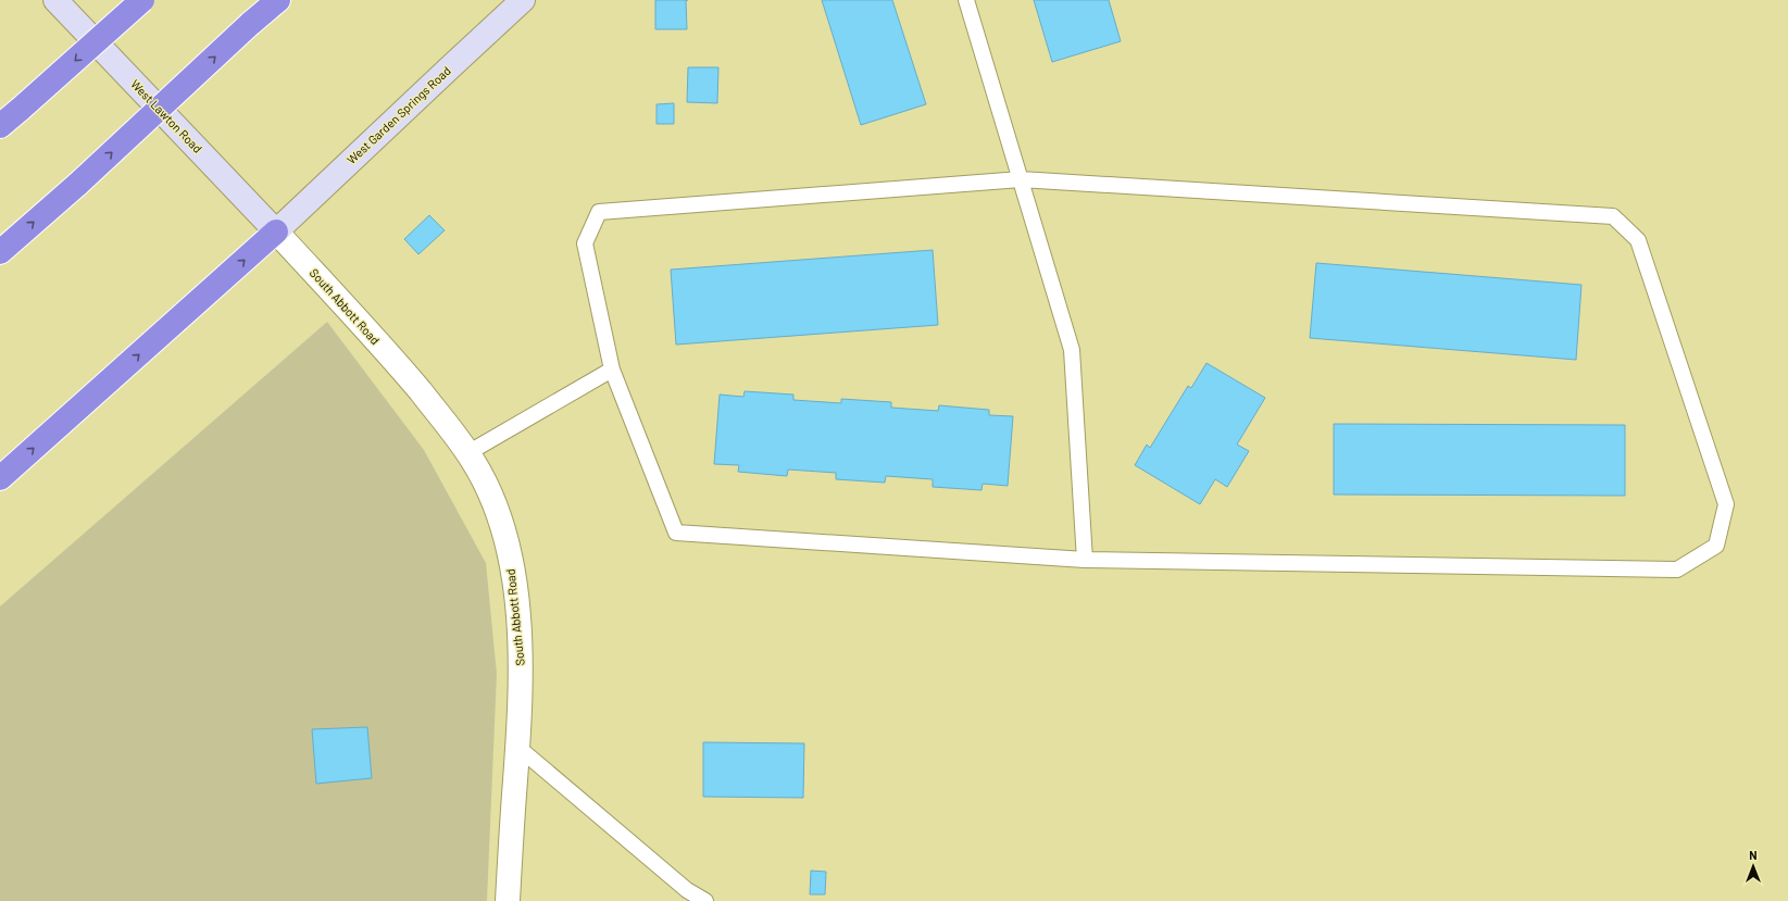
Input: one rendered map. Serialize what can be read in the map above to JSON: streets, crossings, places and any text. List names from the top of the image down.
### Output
{
  "streets": {
    "street": ["West Garden Springs Road", "West Lawton Road", "South Abbott Road"]
  },
  "crossings": [
    ["West Garden Springs Road", "West Lawton Road"],
    ["West Garden Springs Road", "South Abbott Road"],
    ["West Lawton Road", "South Abbott Road"]
  ],
  "north": "top"
}
